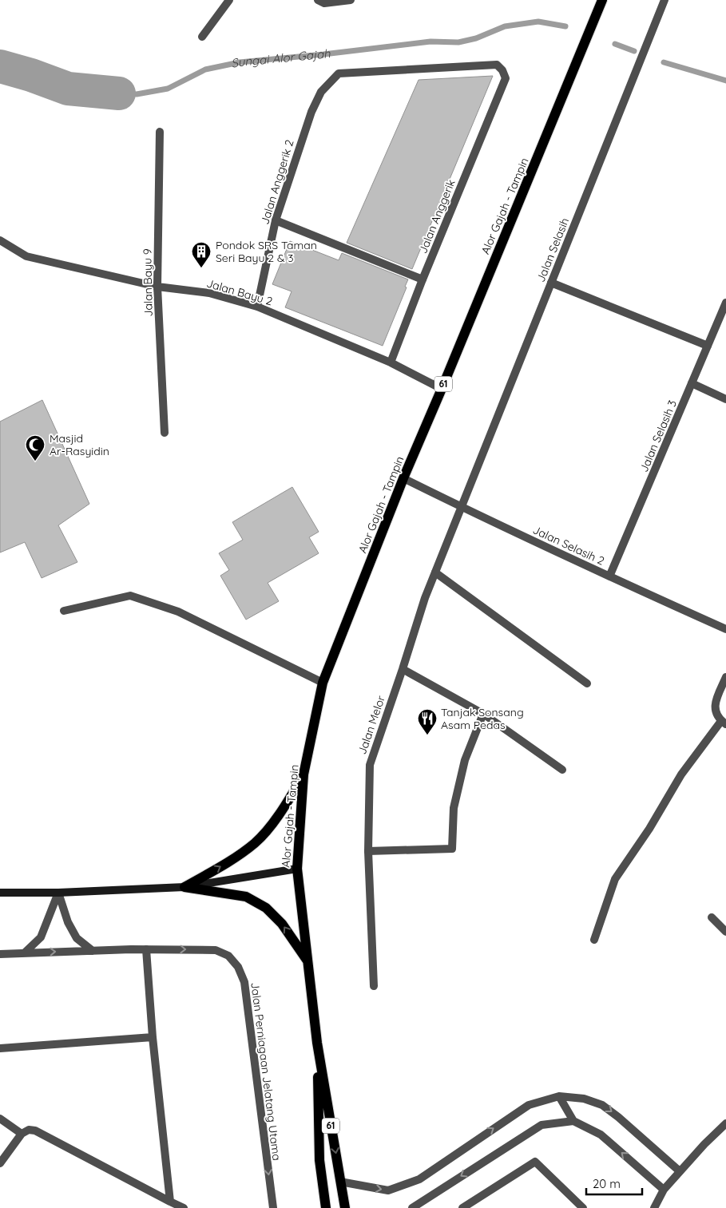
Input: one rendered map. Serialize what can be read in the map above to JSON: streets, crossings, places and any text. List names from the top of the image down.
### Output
{
  "streets": {
    "main road": ["Alor Gajah - Tampin", "61"],
    "street": [
      "Jalan Anggerik 2",
      "Jalan Anggerik",
      "Jalan Selasih",
      "Jalan Bayu 9",
      "Jalan Bayu 2",
      "Jalan Selasih 3",
      "Jalan Selasih 2",
      "Jalan Melor",
      "Jalan Perniagaan Jelatang Utama"
    ]
  },
  "crossings": [
    ["Jalan Anggerik 2", "Jalan Anggerik"],
    ["Jalan Anggerik 2", "Jalan Bayu 2"],
    ["Alor Gajah - Tampin", "Jalan Bayu 2"],
    ["Alor Gajah - Tampin", "Jalan Selasih 2"],
    ["Jalan Anggerik", "Jalan Bayu 2"],
    ["Jalan Selasih", "Jalan Selasih 2"],
    ["Jalan Selasih", "Jalan Melor"],
    ["Jalan Bayu 9", "Jalan Bayu 2"],
    ["Jalan Selasih 3", "Jalan Selasih 2"],
    ["Jalan Selasih 2", "Jalan Melor"]
  ],
  "water": ["Sungai Alor Gajah"],
  "places": {
    "building": ["Pondok SRS Taman Seri Bayu 2 & 3"],
    "mosque": ["Masjid Ar-Rasyidin"],
    "restaurant": ["Tanjak Sonsang Asam Pedas"]
  },
  "scale_bar": "20 m"
}
